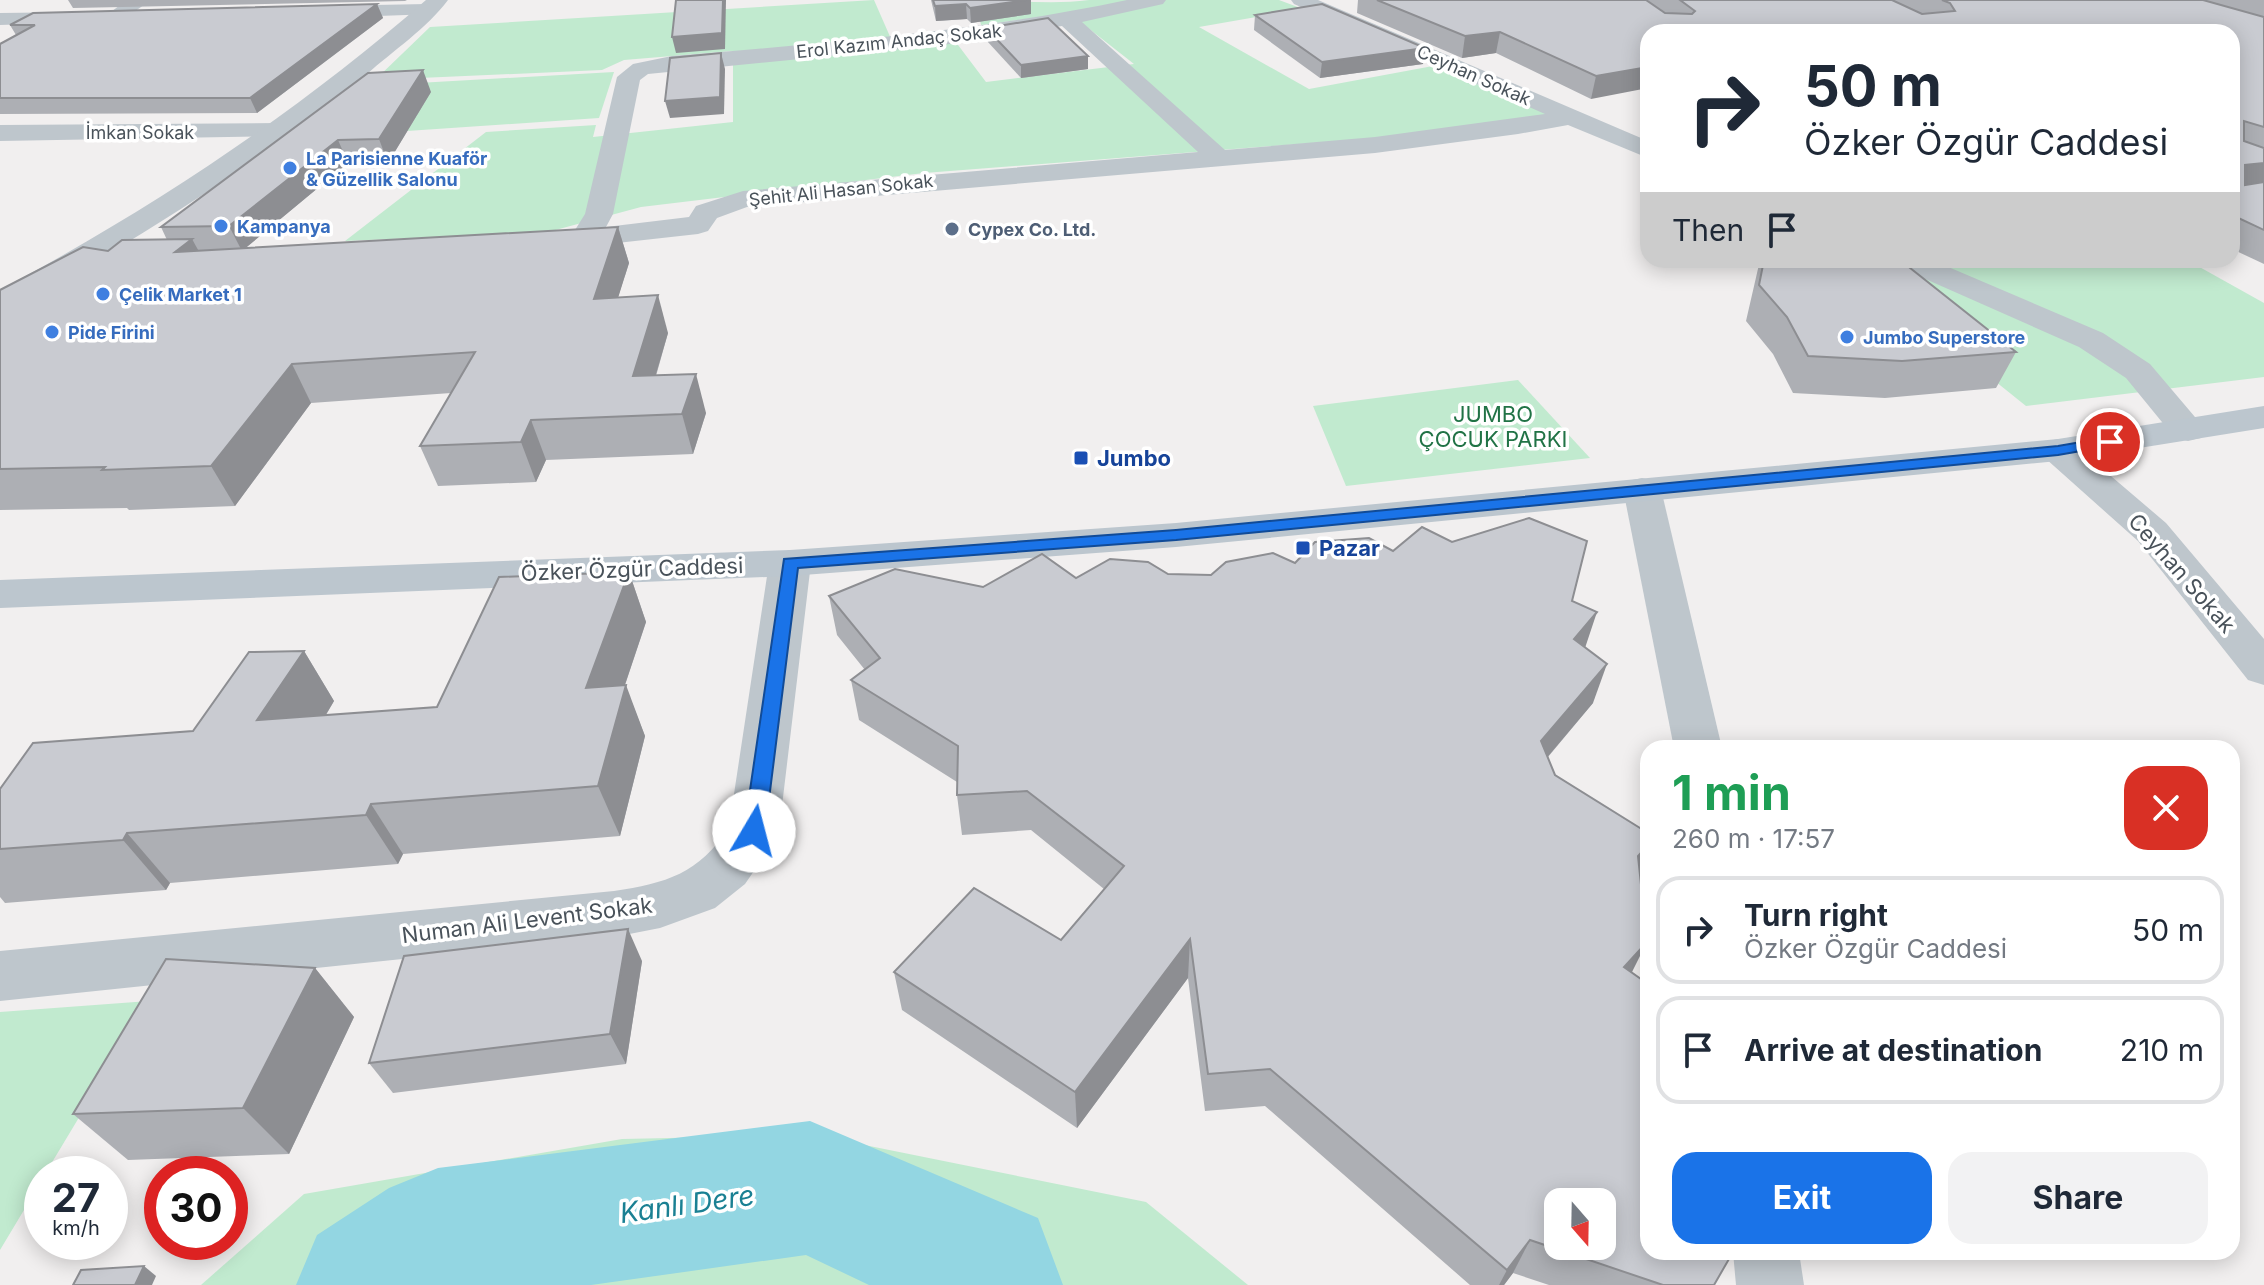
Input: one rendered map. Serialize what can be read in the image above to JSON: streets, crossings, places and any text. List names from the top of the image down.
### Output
{
  "streets": {
    "main road": ["Özker Özgür Caddesi"],
    "street": [
      "Erol Kazım Andaç Sokak",
      "Ceyhan Sokak",
      "İmkan Sokak",
      "Şehit Ali Hasan Sokak",
      "Numan Ali Levent Sokak"
    ]
  },
  "crossings": [
    ["Erol Kazım Andaç Sokak", "Şehit Ali Hasan Sokak"],
    ["Ceyhan Sokak", "Şehit Ali Hasan Sokak"],
    ["Ceyhan Sokak", "Özker Özgür Caddesi"],
    ["Özker Özgür Caddesi", "Numan Ali Levent Sokak"]
  ],
  "water": ["Kanlı Dere"],
  "parks": ["JUMBO ÇOCUK PARKI"],
  "places": {
    "other": [
      "La Parisienne Kuaför & Güzellik Salonu",
      "Kampanya",
      "Cypex Co. Ltd.",
      "Çelik Market 1",
      "Pide Firini",
      "Jumbo Superstore"
    ],
    "transit": ["Jumbo", "Pazar"]
  },
  "north": "bottom",
  "page": {
    "turn": ["50 m", "Özker Özgür Caddesi"],
    "then": "Then",
    "heading": ["1 min", "260 m · 17:57"],
    "list": [
      {
        "name": "Turn right",
        "note": "Özker Özgür Caddesi",
        "value": "50 m"
      },
      {
        "name": "Arrive at destination",
        "value": "210 m"
      }
    ],
    "buttons": ["Exit", "Share"],
    "speed": "27 km/h",
    "limit": "30"
  }
}
